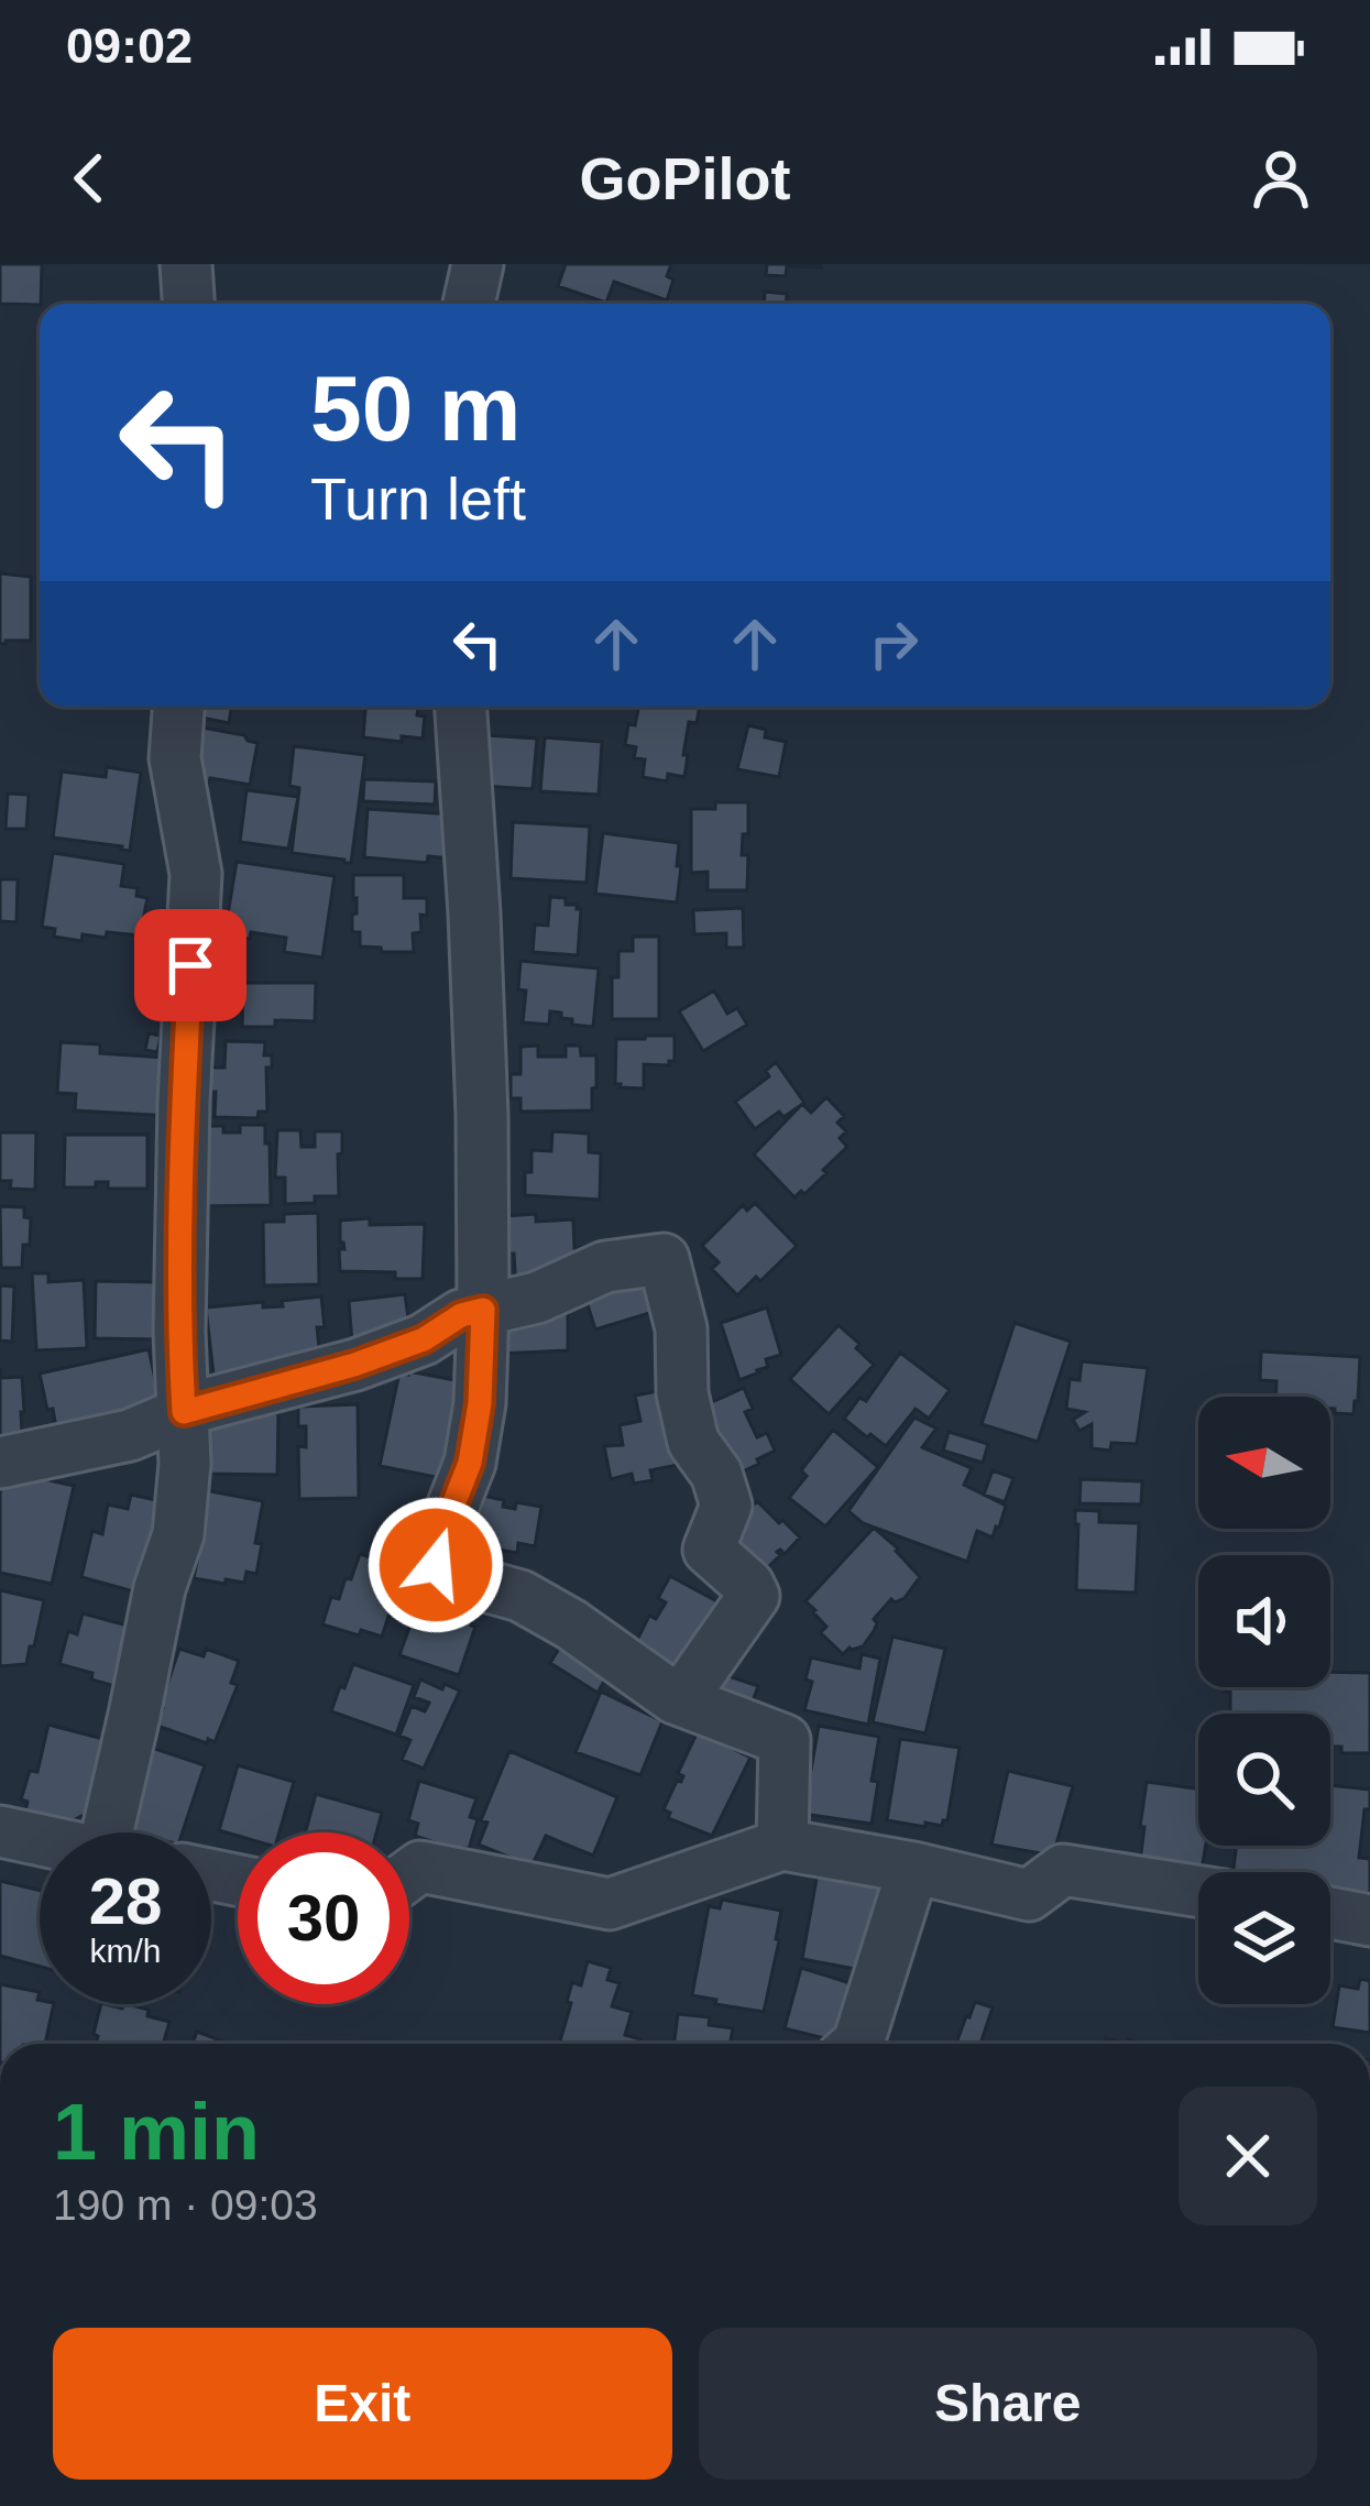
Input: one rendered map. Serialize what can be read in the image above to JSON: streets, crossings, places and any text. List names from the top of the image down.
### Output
{
  "north": "left",
  "page": {
    "status": "09:02",
    "header": "GoPilot",
    "turn": ["50 m", "Turn left"],
    "speed": "28 km/h",
    "limit": "30",
    "heading": ["1 min", "190 m · 09:03"],
    "buttons": ["Exit", "Share"]
  }
}
